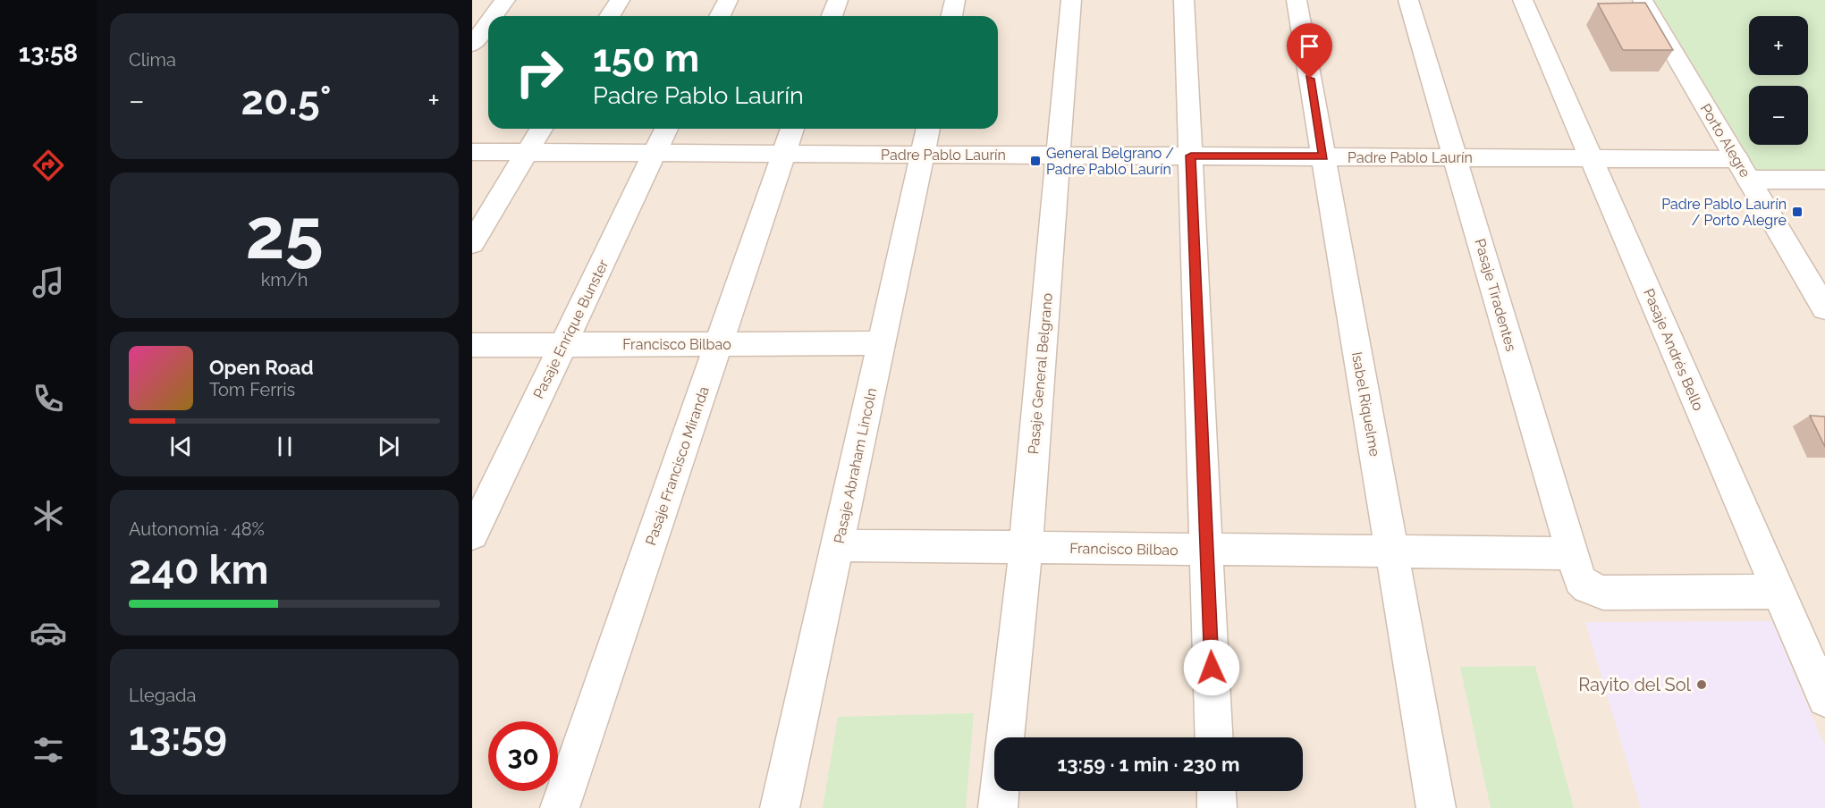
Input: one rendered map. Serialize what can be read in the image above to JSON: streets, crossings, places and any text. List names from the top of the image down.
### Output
{
  "streets": {
    "street": [
      "Porto Alegre",
      "Padre Pablo Laurín",
      "Pasaje Tiradentes",
      "Pasaje Enrique Bunster",
      "Francisco Bilbao",
      "Pasaje Andrés Bello",
      "Pasaje General Belgrano",
      "Isabel Riquelme",
      "Pasaje Francisco Miranda",
      "Pasaje Abraham Lincoln"
    ]
  },
  "crossings": [
    ["Porto Alegre", "Padre Pablo Laurín"],
    ["Padre Pablo Laurín", "Pasaje Tiradentes"],
    ["Padre Pablo Laurín", "Pasaje Enrique Bunster"],
    ["Padre Pablo Laurín", "Pasaje Andrés Bello"],
    ["Padre Pablo Laurín", "Pasaje General Belgrano"],
    ["Padre Pablo Laurín", "Isabel Riquelme"],
    ["Padre Pablo Laurín", "Pasaje Francisco Miranda"],
    ["Padre Pablo Laurín", "Pasaje Abraham Lincoln"],
    ["Pasaje Tiradentes", "Francisco Bilbao"],
    ["Pasaje Tiradentes", "Pasaje Andrés Bello"],
    ["Pasaje Enrique Bunster", "Francisco Bilbao"],
    ["Francisco Bilbao", "Pasaje General Belgrano"],
    ["Francisco Bilbao", "Isabel Riquelme"],
    ["Francisco Bilbao", "Pasaje Francisco Miranda"],
    ["Francisco Bilbao", "Pasaje Abraham Lincoln"]
  ],
  "places": {
    "transit": ["General Belgrano / Padre Pablo Laurín", "Padre Pablo Laurín / Porto Alegre"],
    "other": ["Rayito del Sol"]
  },
  "page": {
    "tabs": "13:58",
    "tile": [
      "Clima",
      ["25", "km/h"],
      ["Autonomía · 48%", "240 km"],
      ["Llegada", "13:59"]
    ],
    "map_buttons": ["+", "−"],
    "turn": ["150 m", "Padre Pablo Laurín"],
    "heat": ["−", "20.5°", "+"],
    "song": ["Open Road", "Tom Ferris"],
    "limit": "30",
    "trip": "13:59 · 1 min · 230 m"
  }
}
